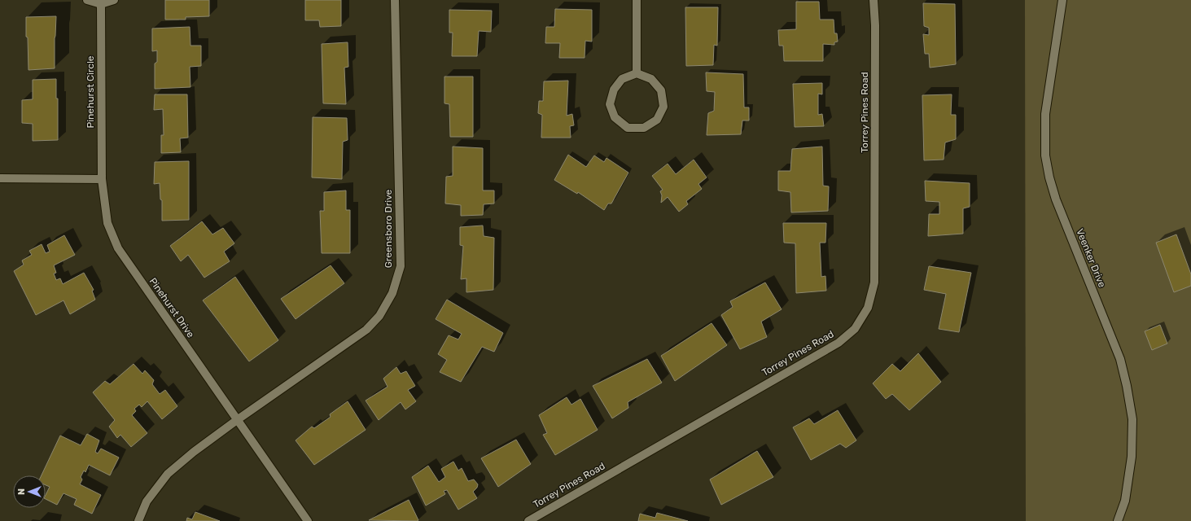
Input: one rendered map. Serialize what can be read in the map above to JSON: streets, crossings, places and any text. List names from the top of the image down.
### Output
{
  "streets": {
    "street": [
      "Pinehurst Circle",
      "Torrey Pines Road",
      "Greensboro Drive",
      "Veenker Drive",
      "Pinehurst Drive"
    ]
  },
  "crossings": [
    ["Pinehurst Circle", "Pinehurst Drive"],
    ["Greensboro Drive", "Pinehurst Drive"]
  ],
  "north": "left"
}
